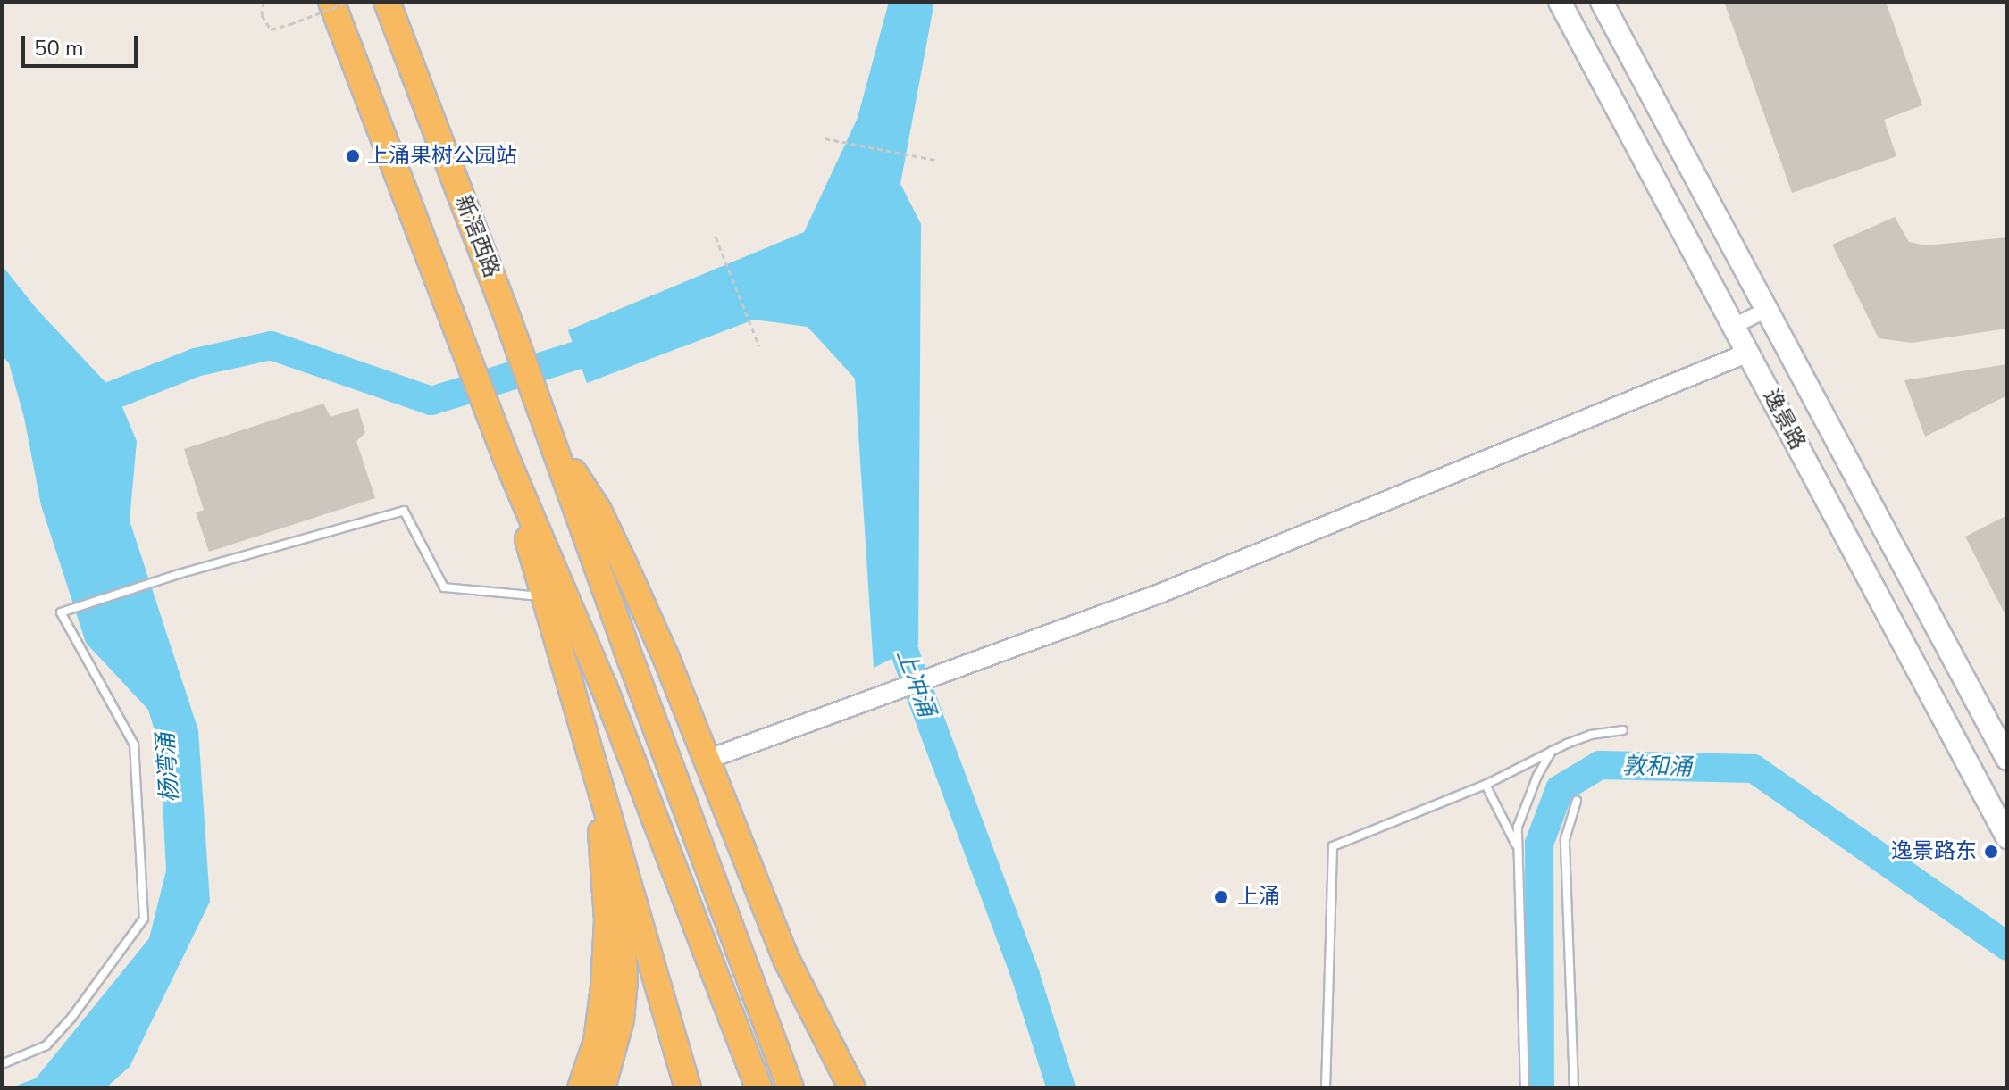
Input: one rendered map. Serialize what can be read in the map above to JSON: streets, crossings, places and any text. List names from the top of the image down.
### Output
{
  "streets": {
    "highway": ["新滘西路"],
    "main road": ["逸景路"]
  },
  "water": ["上冲涌", "敦和涌", "杨湾涌"],
  "places": ["上涌果树公园站", "逸景路东", "上涌"],
  "scale_bar": "50 m"
}
